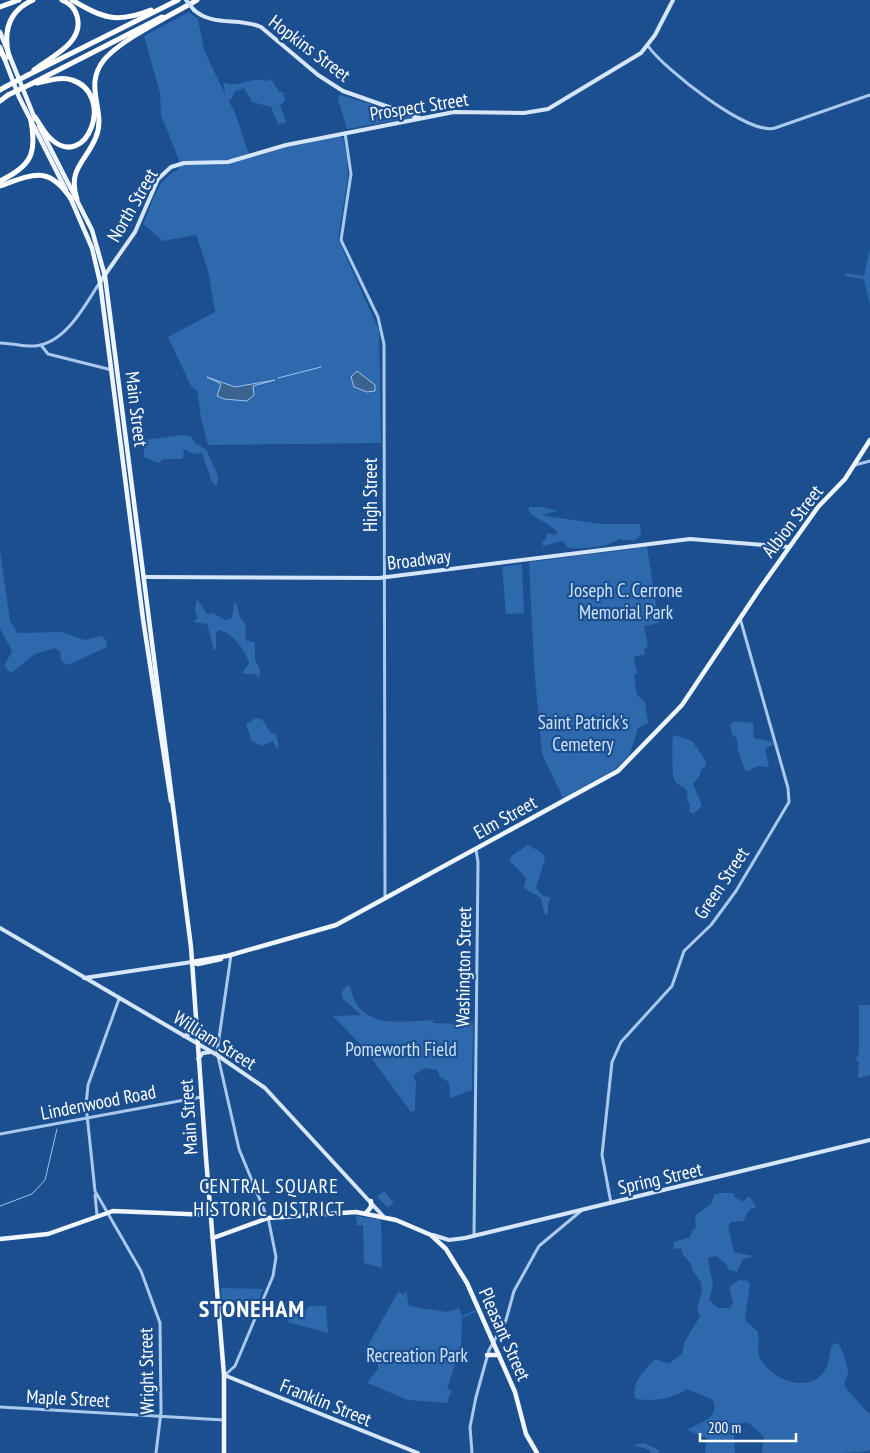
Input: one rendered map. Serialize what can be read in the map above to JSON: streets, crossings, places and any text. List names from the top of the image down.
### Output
{
  "streets": {
    "main road": [
      "Hopkins Street",
      "Prospect Street",
      "North Street",
      "Main Street",
      "Albion Street",
      "Broadway",
      "Elm Street",
      "William Street",
      "Spring Street",
      "Pleasant Street",
      "Franklin Street"
    ],
    "street": [
      "High Street",
      "Green Street",
      "Washington Street",
      "Lindenwood Road",
      "Wright Street",
      "Maple Street"
    ]
  },
  "crossings": [
    ["Hopkins Street", "Prospect Street"],
    ["Prospect Street", "North Street"],
    ["Prospect Street", "High Street"],
    ["North Street", "Main Street"],
    ["Main Street", "Broadway"],
    ["Main Street", "Elm Street"],
    ["Main Street", "William Street"],
    ["Main Street", "Lindenwood Road"],
    ["Main Street", "Pleasant Street"],
    ["Main Street", "Maple Street"],
    ["Main Street", "Franklin Street"],
    ["High Street", "Broadway"],
    ["High Street", "Elm Street"],
    ["Albion Street", "Broadway"],
    ["Albion Street", "Elm Street"],
    ["Albion Street", "Green Street"],
    ["Elm Street", "Green Street"],
    ["Elm Street", "Washington Street"],
    ["Elm Street", "William Street"],
    ["Green Street", "Spring Street"],
    ["Washington Street", "Spring Street"],
    ["William Street", "Pleasant Street"],
    ["Spring Street", "Pleasant Street"],
    ["Wright Street", "Maple Street"]
  ],
  "districts": ["CENTRAL SQUARE HISTORIC DISTRICT", "STONEHAM"],
  "parks": [
    "Joseph C. Cerrone Memorial Park",
    "Saint Patrick's Cemetery",
    "Pomeworth Field",
    "Recreation Park"
  ],
  "scale_bar": "200 m"
}
